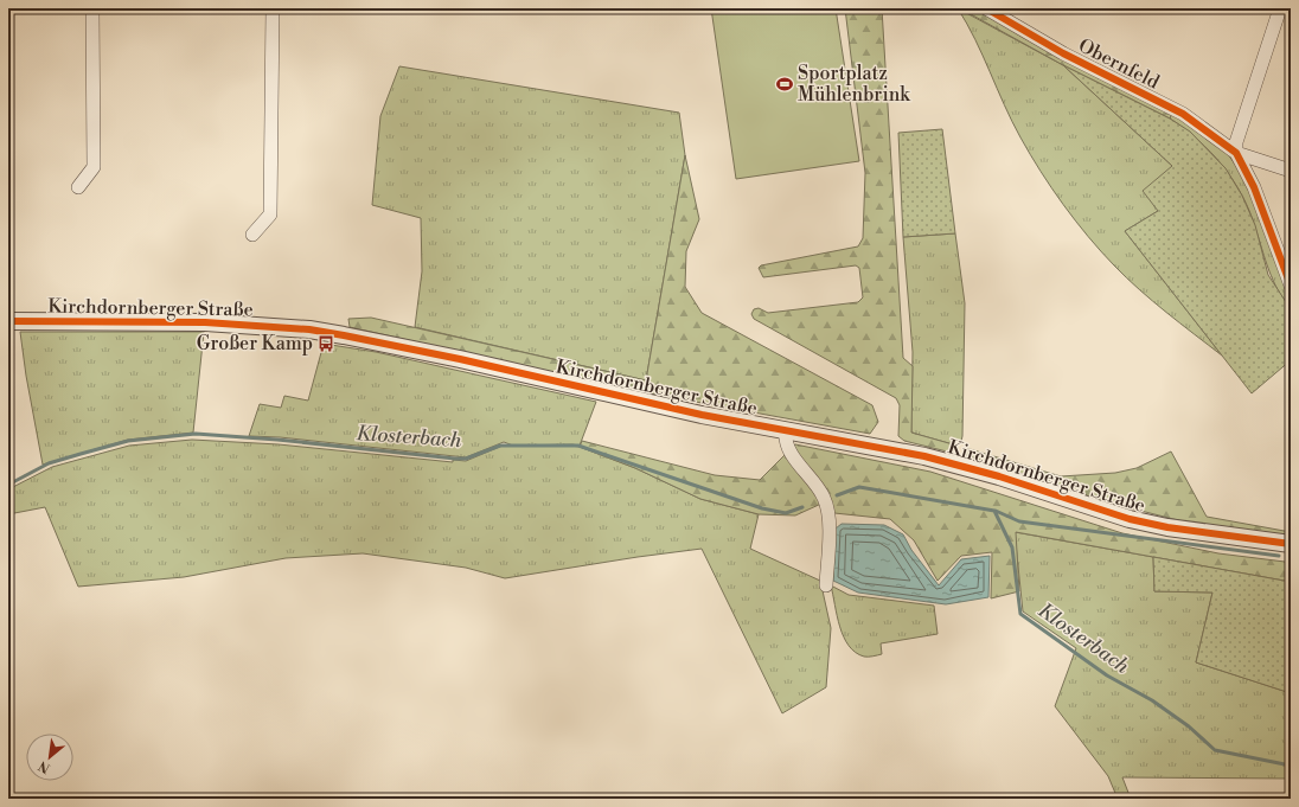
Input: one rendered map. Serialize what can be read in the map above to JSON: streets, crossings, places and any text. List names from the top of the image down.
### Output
{
  "streets": {
    "street": ["Obernfeld", "Kirchdornberger Straße"]
  },
  "water": ["Klosterbach"],
  "places": {
    "sports": ["Sportplatz Mühlenbrink"],
    "bus stop": ["Großer Kamp"]
  },
  "north": "bottom left"
}
